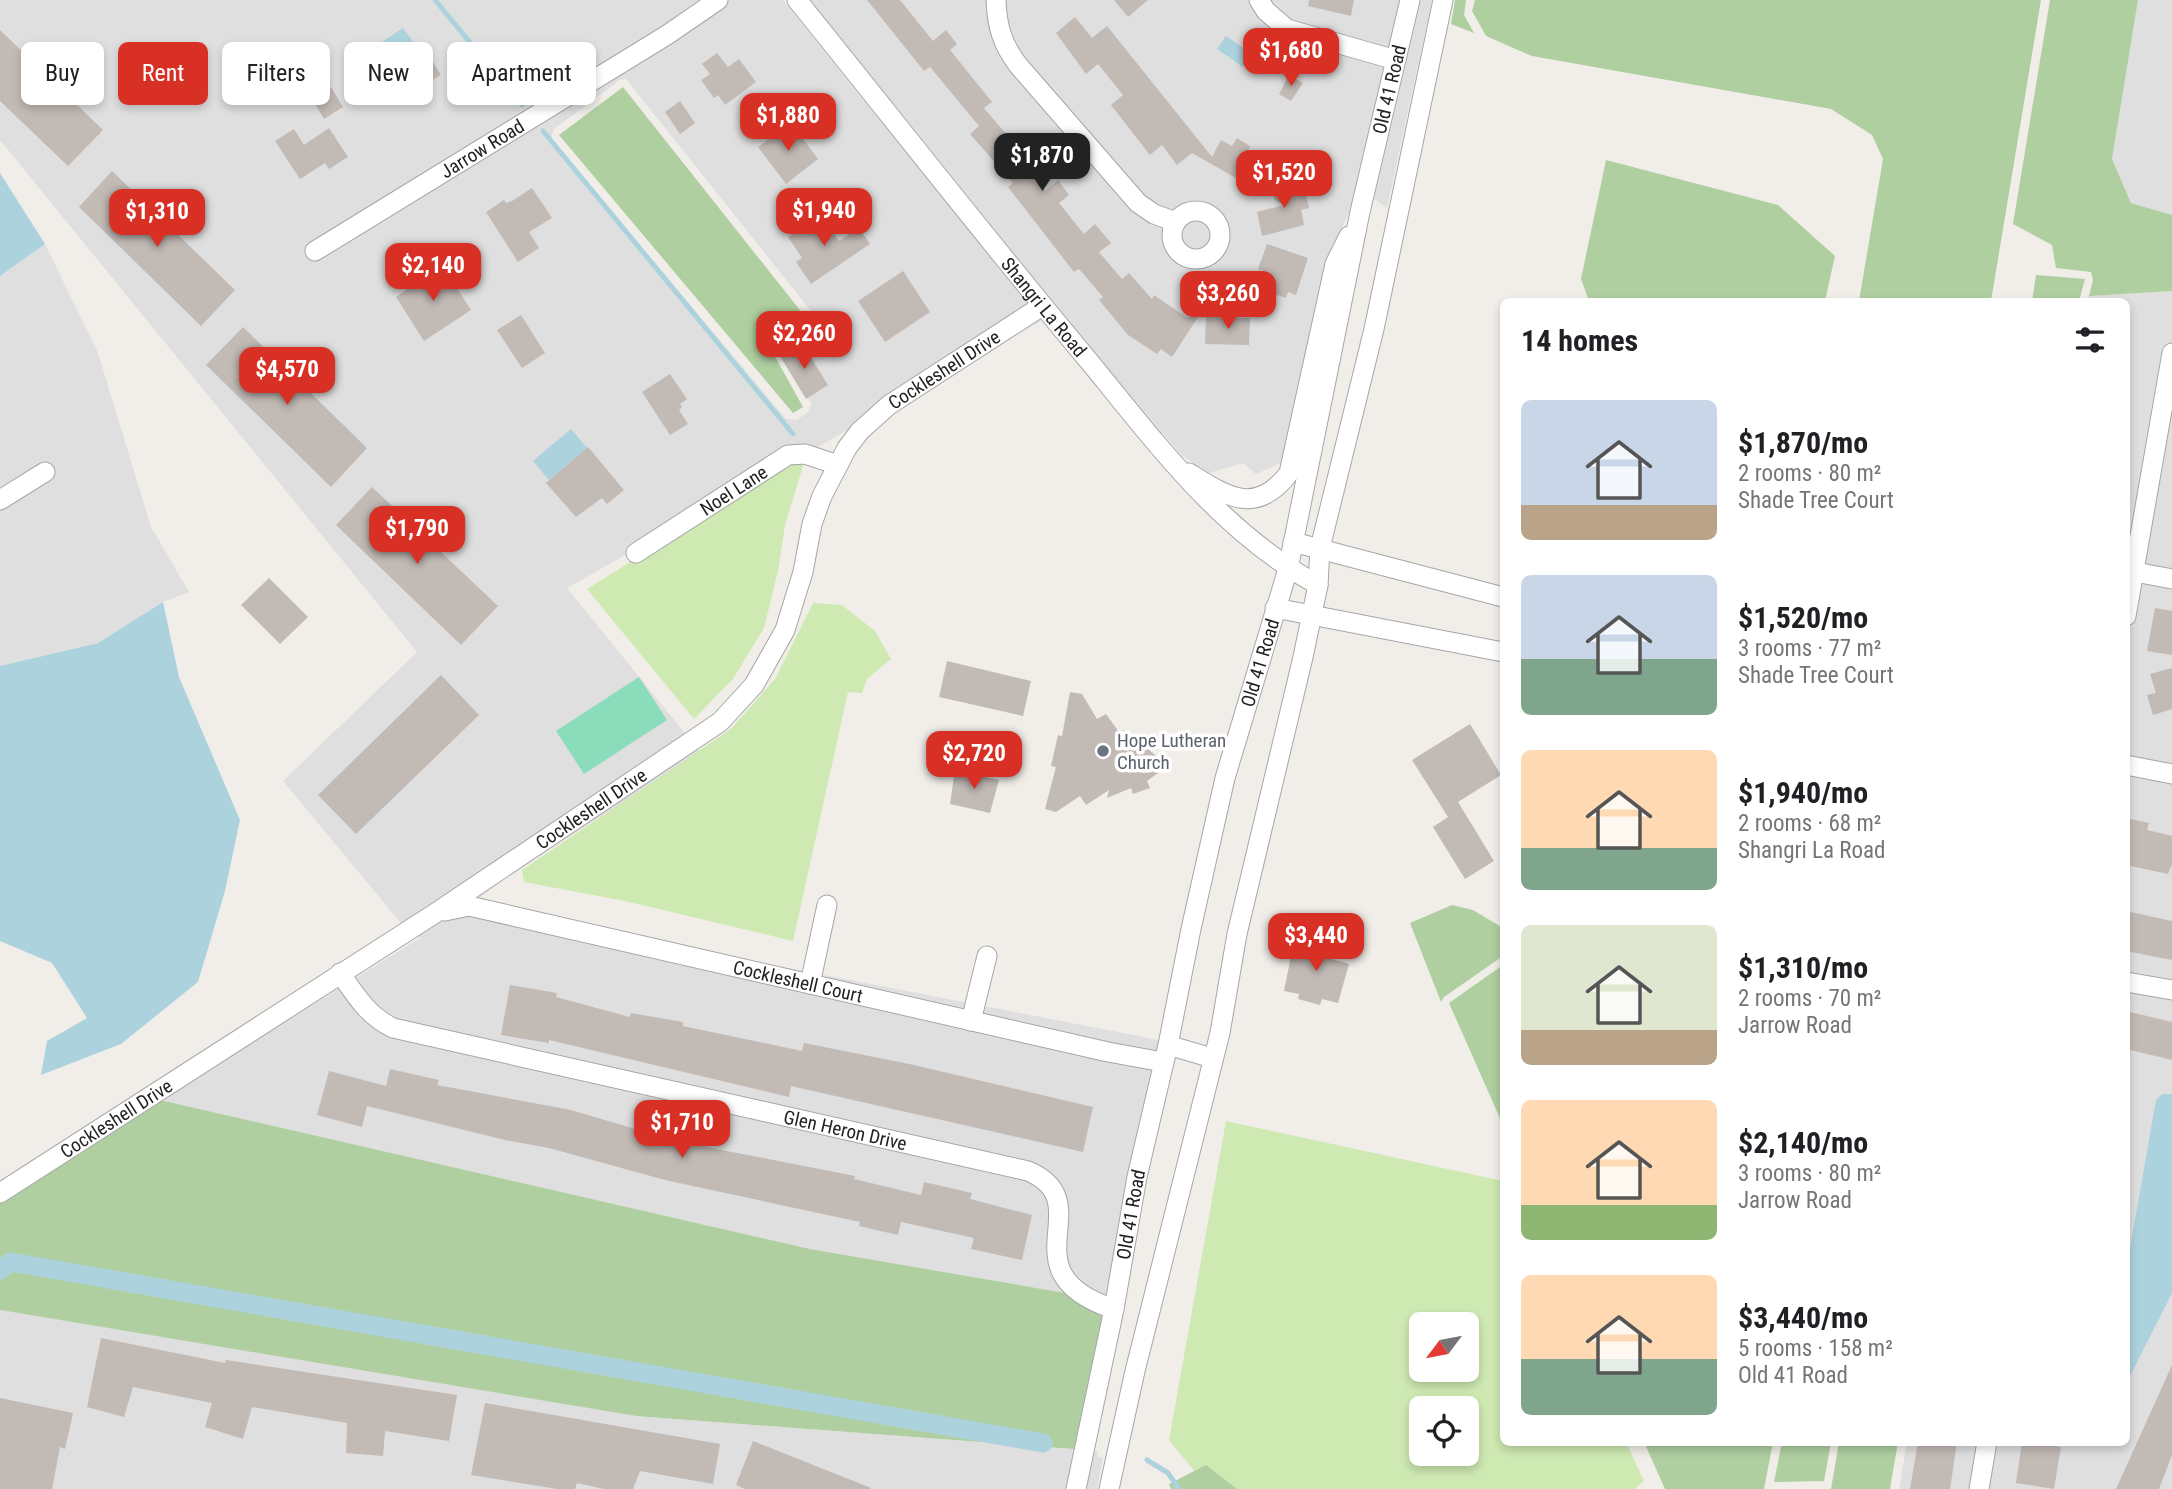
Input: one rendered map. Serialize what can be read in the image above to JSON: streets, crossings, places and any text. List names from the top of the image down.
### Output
{
  "streets": {
    "street": [
      "Old 41 Road",
      "Jarrow Road",
      "Shangri La Road",
      "Cockleshell Drive",
      "Noel Lane",
      "Cockleshell Court",
      "Glen Heron Drive"
    ]
  },
  "crossings": [
    ["Old 41 Road", "Shangri La Road"],
    ["Old 41 Road", "Cockleshell Court"],
    ["Old 41 Road", "Glen Heron Drive"],
    ["Shangri La Road", "Cockleshell Drive"],
    ["Cockleshell Drive", "Noel Lane"],
    ["Cockleshell Drive", "Cockleshell Court"],
    ["Cockleshell Drive", "Glen Heron Drive"]
  ],
  "places": ["Hope Lutheran Church"],
  "north": "bottom left",
  "page": {
    "price": [
      "$1,680",
      "$1,880",
      "$1,870",
      "$1,520",
      "$1,940",
      "$1,310",
      "$2,140",
      "$3,260",
      "$2,260",
      "$4,570",
      "$1,790",
      "$2,720",
      "$3,440",
      "$1,710"
    ],
    "chip": [
      "Buy",
      "Rent",
      "Filters",
      "New",
      "Apartment"
    ],
    "heading": "14 homes",
    "list": [
      {
        "name": "$1,870/mo",
        "note": "2 rooms · 80 m² · Shade Tree Court"
      },
      {
        "name": "$1,520/mo",
        "note": "3 rooms · 77 m² · Shade Tree Court"
      },
      {
        "name": "$1,940/mo",
        "note": "2 rooms · 68 m² · Shangri La Road"
      },
      {
        "name": "$1,310/mo",
        "note": "2 rooms · 70 m² · Jarrow Road"
      },
      {
        "name": "$2,140/mo",
        "note": "3 rooms · 80 m² · Jarrow Road"
      },
      {
        "name": "$3,440/mo",
        "note": "5 rooms · 158 m² · Old 41 Road"
      }
    ]
  }
}
